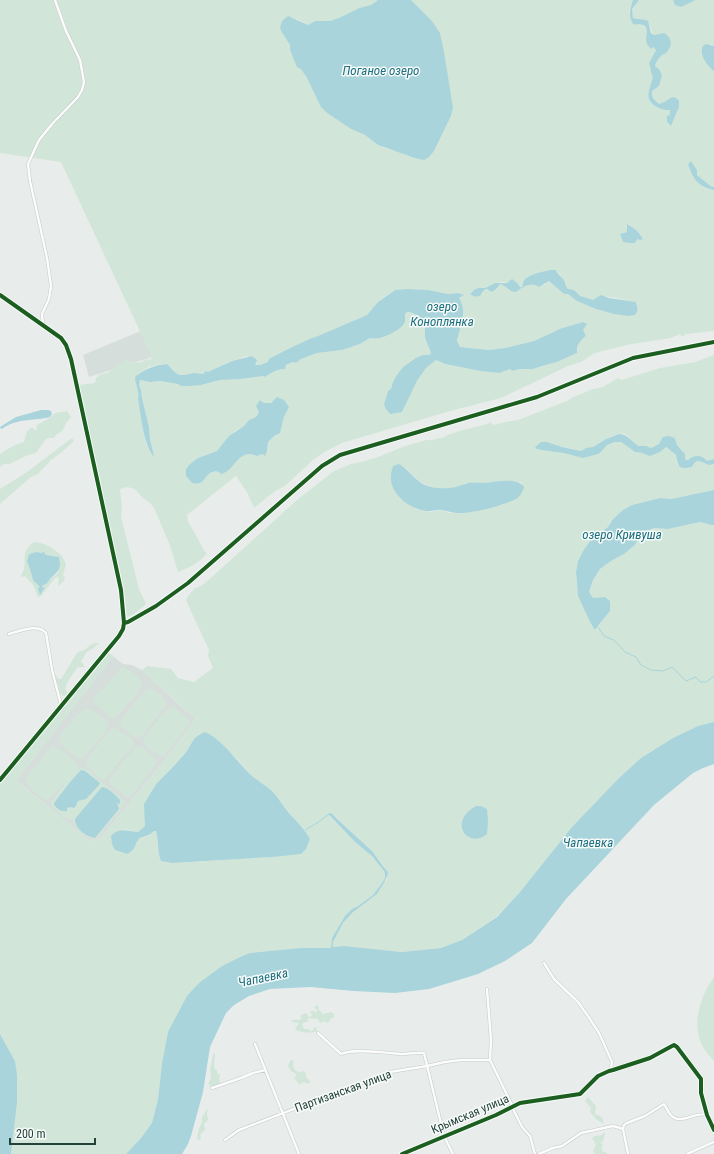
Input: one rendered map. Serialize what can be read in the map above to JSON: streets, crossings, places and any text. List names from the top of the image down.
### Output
{
  "streets": {
    "street": ["Партизанская улица", "Крымская улица"]
  },
  "water": [
    "Поганое озеро",
    "озеро Коноплянка",
    "озеро Кривуша",
    "Чапаевка"
  ],
  "scale_bar": "200 m"
}
